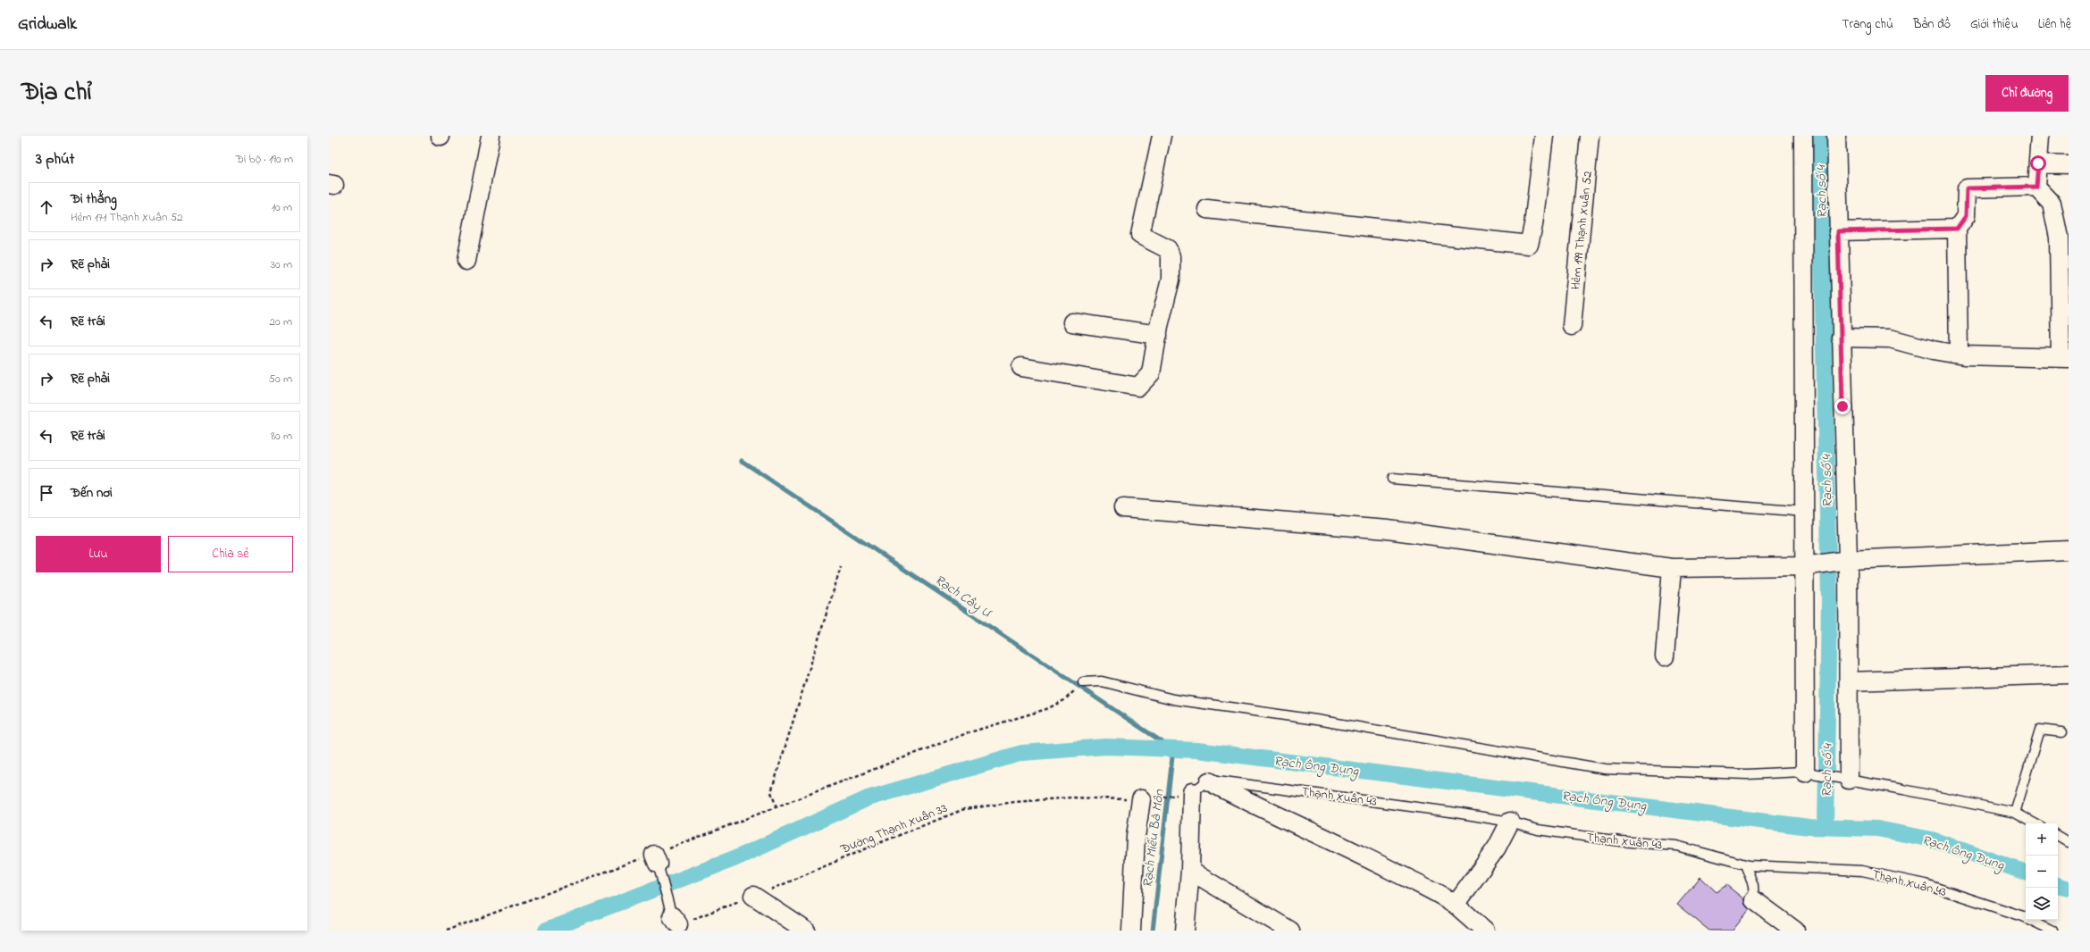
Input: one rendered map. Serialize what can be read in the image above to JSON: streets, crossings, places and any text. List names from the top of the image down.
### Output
{
  "streets": {
    "street": ["Hẻm 199 Thạnh Xuân 52"],
    "lane": ["Thạnh Xuân 43"],
    "path": ["Đường Thạnh Xuân 33"]
  },
  "water": [
    "Rạch số 4",
    "Rạch Cây Ư",
    "Rạch Ông Đụng",
    "Rạch Miếu Bà Môn"
  ],
  "page": {
    "header": "Gridwalk",
    "nav": [
      "Trang chủ",
      "Bản đồ",
      "Giới thiệu",
      "Liên hệ"
    ],
    "title": "Địa chỉ",
    "buttons": [
      "Chỉ đường",
      ["Lưu", "Chia sẻ"]
    ],
    "heading": ["3 phút", "Đi bộ · 190 m"],
    "list": [
      ["Đi thẳng", "Hẻm 171 Thạnh Xuân 52", "10 m"],
      ["Rẽ phải", "30 m"],
      ["Rẽ trái", "20 m"],
      ["Rẽ phải", "50 m"],
      ["Rẽ trái", "80 m"],
      "Đến nơi"
    ],
    "map_buttons": ["+", "−"]
  }
}
